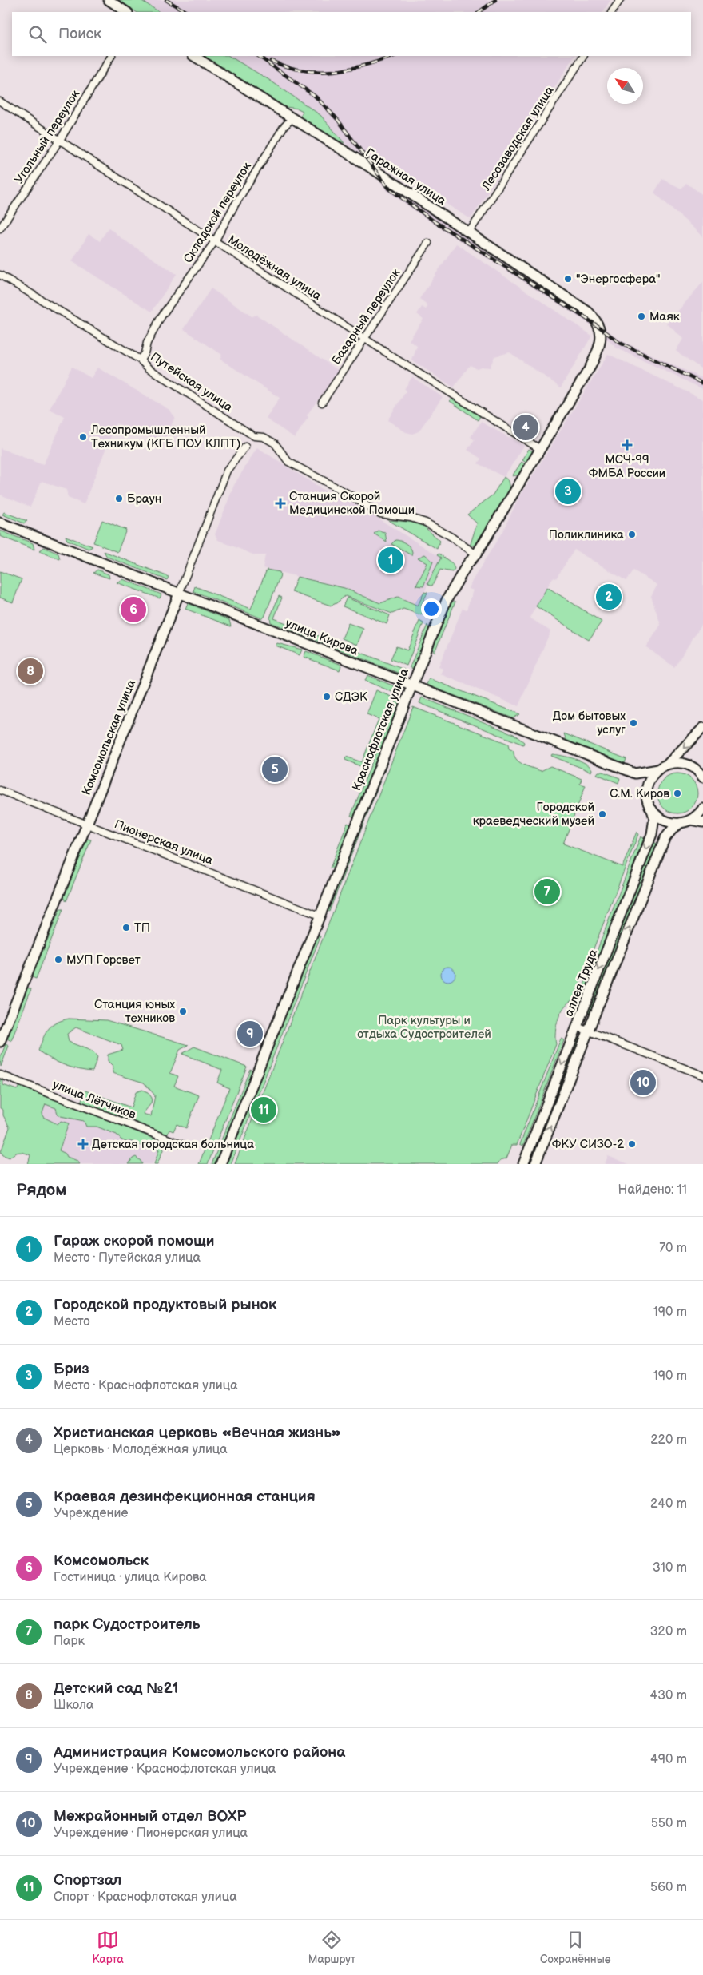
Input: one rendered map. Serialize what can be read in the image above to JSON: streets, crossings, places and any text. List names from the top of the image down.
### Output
{
  "streets": {
    "street": [
      "Угольный переулок",
      "Лесозаводская улица",
      "Гаражная улица",
      "Складской переулок",
      "Молодёжная улица",
      "Базарный переулок",
      "Путейская улица",
      "улица Кирова",
      "Краснофлотская улица",
      "Комсомольская улица",
      "Пионерская улица",
      "аллея Труда",
      "улица Лётчиков"
    ]
  },
  "crossings": [
    ["Угольный переулок", "Молодёжная улица"],
    ["Лесозаводская улица", "Гаражная улица"],
    ["Гаражная улица", "Складской переулок"],
    ["Гаражная улица", "Краснофлотская улица"],
    ["Складской переулок", "Молодёжная улица"],
    ["Складской переулок", "Путейская улица"],
    ["Молодёжная улица", "Базарный переулок"],
    ["Молодёжная улица", "Краснофлотская улица"],
    ["Путейская улица", "Краснофлотская улица"],
    ["улица Кирова", "Краснофлотская улица"],
    ["улица Кирова", "Комсомольская улица"],
    ["Краснофлотская улица", "Пионерская улица"],
    ["Комсомольская улица", "Пионерская улица"]
  ],
  "parks": ["Парк культуры и отдыха Судостроителей"],
  "places": {
    "other": [
      "\"Энергосфера\"",
      "Маяк",
      "Лесопромышленный Техникум (КГБ ПОУ КЛПТ)",
      "Браун",
      "Поликлиника",
      "СДЭК",
      "Дом бытовых услуг",
      "С.М. Киров",
      "Городской краеведческий музей",
      "ТП",
      "МУП Горсвет",
      "Станция юных техников",
      "ФКУ СИЗО-2"
    ],
    "health": ["МСЧ-99 ФМБА России", "Станция Скорой Медицинской Помощи", "Детская городская больница"]
  },
  "north": "top left",
  "page": {
    "search": "Поиск",
    "pins": [
      "4",
      "3",
      "1",
      "2",
      "6",
      "8",
      "5",
      "7",
      "9",
      "10",
      "11"
    ],
    "heading": ["Рядом", "Найдено: 11"],
    "list": [
      {
        "mark": "1",
        "name": "Гараж скорой помощи",
        "note": "Место · Путейская улица",
        "value": "70 m"
      },
      {
        "mark": "2",
        "name": "Городской продуктовый рынок",
        "note": "Место",
        "value": "190 m"
      },
      {
        "mark": "3",
        "name": "Бриз",
        "note": "Место · Краснофлотская улица",
        "value": "190 m"
      },
      {
        "mark": "4",
        "name": "Христианская церковь «Вечная жизнь»",
        "note": "Церковь · Молодёжная улица",
        "value": "220 m"
      },
      {
        "mark": "5",
        "name": "Краевая дезинфекционная станция",
        "note": "Учреждение",
        "value": "240 m"
      },
      {
        "mark": "6",
        "name": "Комсомольск",
        "note": "Гостиница · улица Кирова",
        "value": "310 m"
      },
      {
        "mark": "7",
        "name": "парк Судостроитель",
        "note": "Парк",
        "value": "320 m"
      },
      {
        "mark": "8",
        "name": "Детский сад №21",
        "note": "Школа",
        "value": "430 m"
      },
      {
        "mark": "9",
        "name": "Администрация Комсомольского района",
        "note": "Учреждение · Краснофлотская улица",
        "value": "490 m"
      },
      {
        "mark": "10",
        "name": "Межрайонный отдел ВОХР",
        "note": "Учреждение · Пионерская улица",
        "value": "550 m"
      },
      {
        "mark": "11",
        "name": "Спортзал",
        "note": "Спорт · Краснофлотская улица",
        "value": "560 m"
      }
    ],
    "nav": ["Карта", "Маршрут", "Сохранённые"]
  }
}
